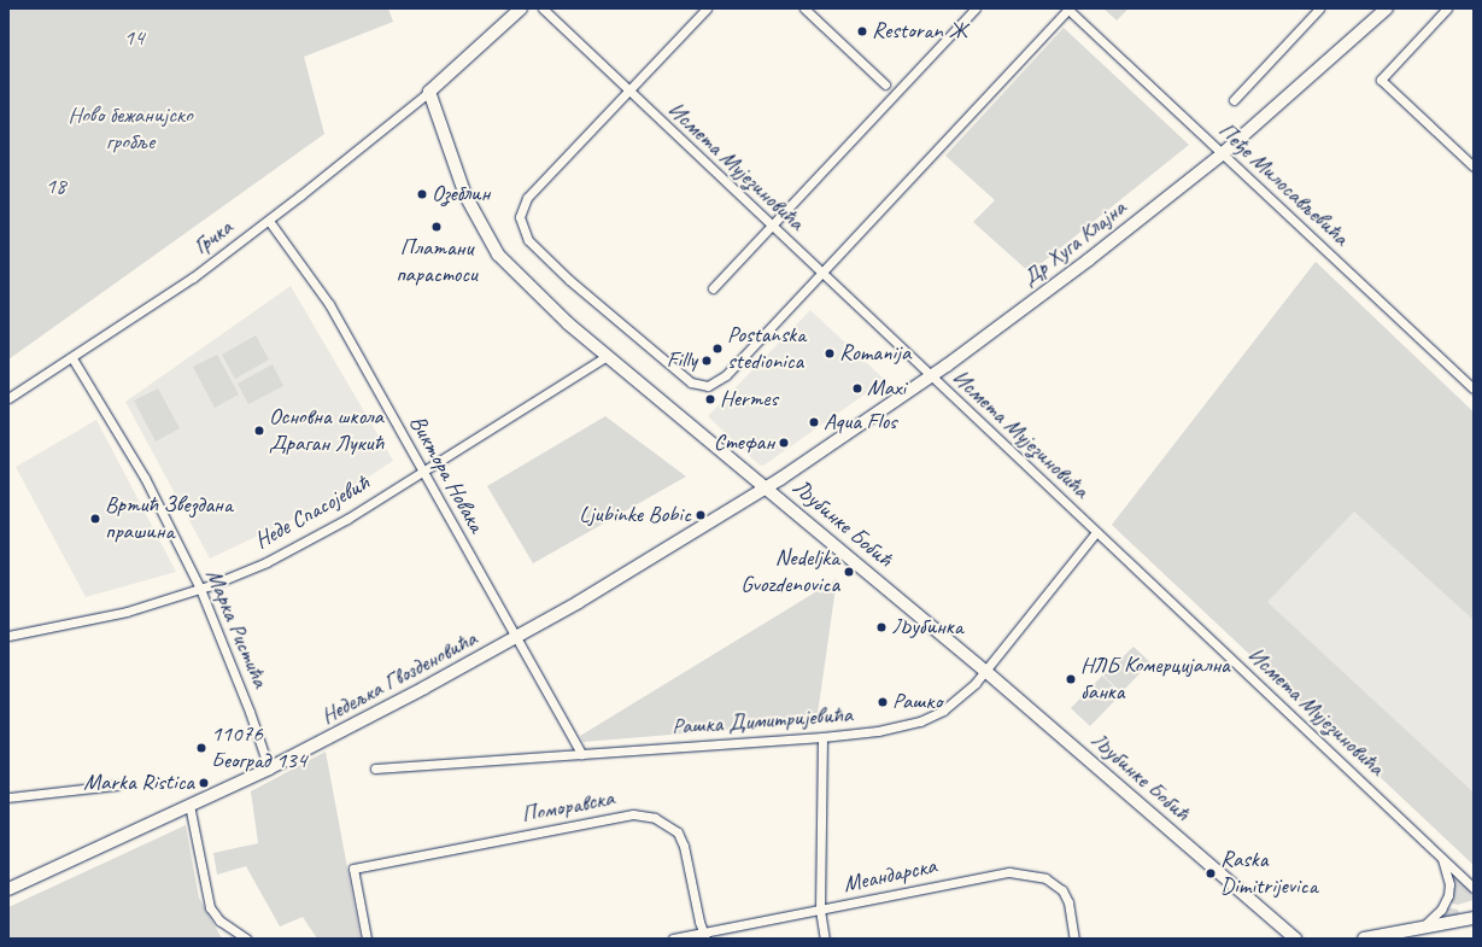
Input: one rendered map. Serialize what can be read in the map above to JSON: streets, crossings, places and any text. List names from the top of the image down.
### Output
{
  "streets": {
    "main road": ["Др Хуга Клајна", "Љубинке Бобић", "Недељка Гвозденовића"],
    "street": [
      "Исмета Мујезиновића",
      "Пеђе Милосављевића",
      "Грчка",
      "Виктора Новака",
      "Неде Спасојевић",
      "Марка Ристића",
      "Рашка Димитријевића",
      "Поморавска",
      "Меандарска"
    ]
  },
  "crossings": [
    ["Исмета Мујезиновића", "Др Хуга Клајна"],
    ["Исмета Мујезиновића", "Рашка Димитријевића"],
    ["Пеђе Милосављевића", "Др Хуга Клајна"],
    ["Грчка", "Виктора Новака"],
    ["Грчка", "Љубинке Бобић"],
    ["Грчка", "Марка Ристића"],
    ["Др Хуга Клајна", "Љубинке Бобић"],
    ["Др Хуга Клајна", "Недељка Гвозденовића"],
    ["Виктора Новака", "Неде Спасојевић"],
    ["Виктора Новака", "Недељка Гвозденовића"],
    ["Виктора Новака", "Рашка Димитријевића"],
    ["Неде Спасојевић", "Љубинке Бобић"],
    ["Неде Спасојевић", "Марка Ристића"],
    ["Љубинке Бобић", "Недељка Гвозденовића"],
    ["Љубинке Бобић", "Рашка Димитријевића"],
    ["Марка Ристића", "Недељка Гвозденовића"],
    ["Поморавска", "Меандарска"]
  ],
  "parks": ["14", "Ново бежанијско гробље", "18"],
  "places": [
    "Restoran Ж",
    "Озеблин",
    "Платани парастоси",
    "Postanska stedionica",
    "Romanija",
    "Filly",
    "Maxi",
    "Hermes",
    "Aqua Flos",
    "Основна школа Драган Лукић",
    "Стефан",
    "Ljubinke Bobic",
    "Вртић Звездана прашина",
    "Nedeljka Gvozdenovica",
    "Љубинка",
    "НЛБ Комерцијална банка",
    "Рашко",
    "11076 Београд 134",
    "Marka Ristica",
    "Raska Dimitrijevica"
  ]
}
